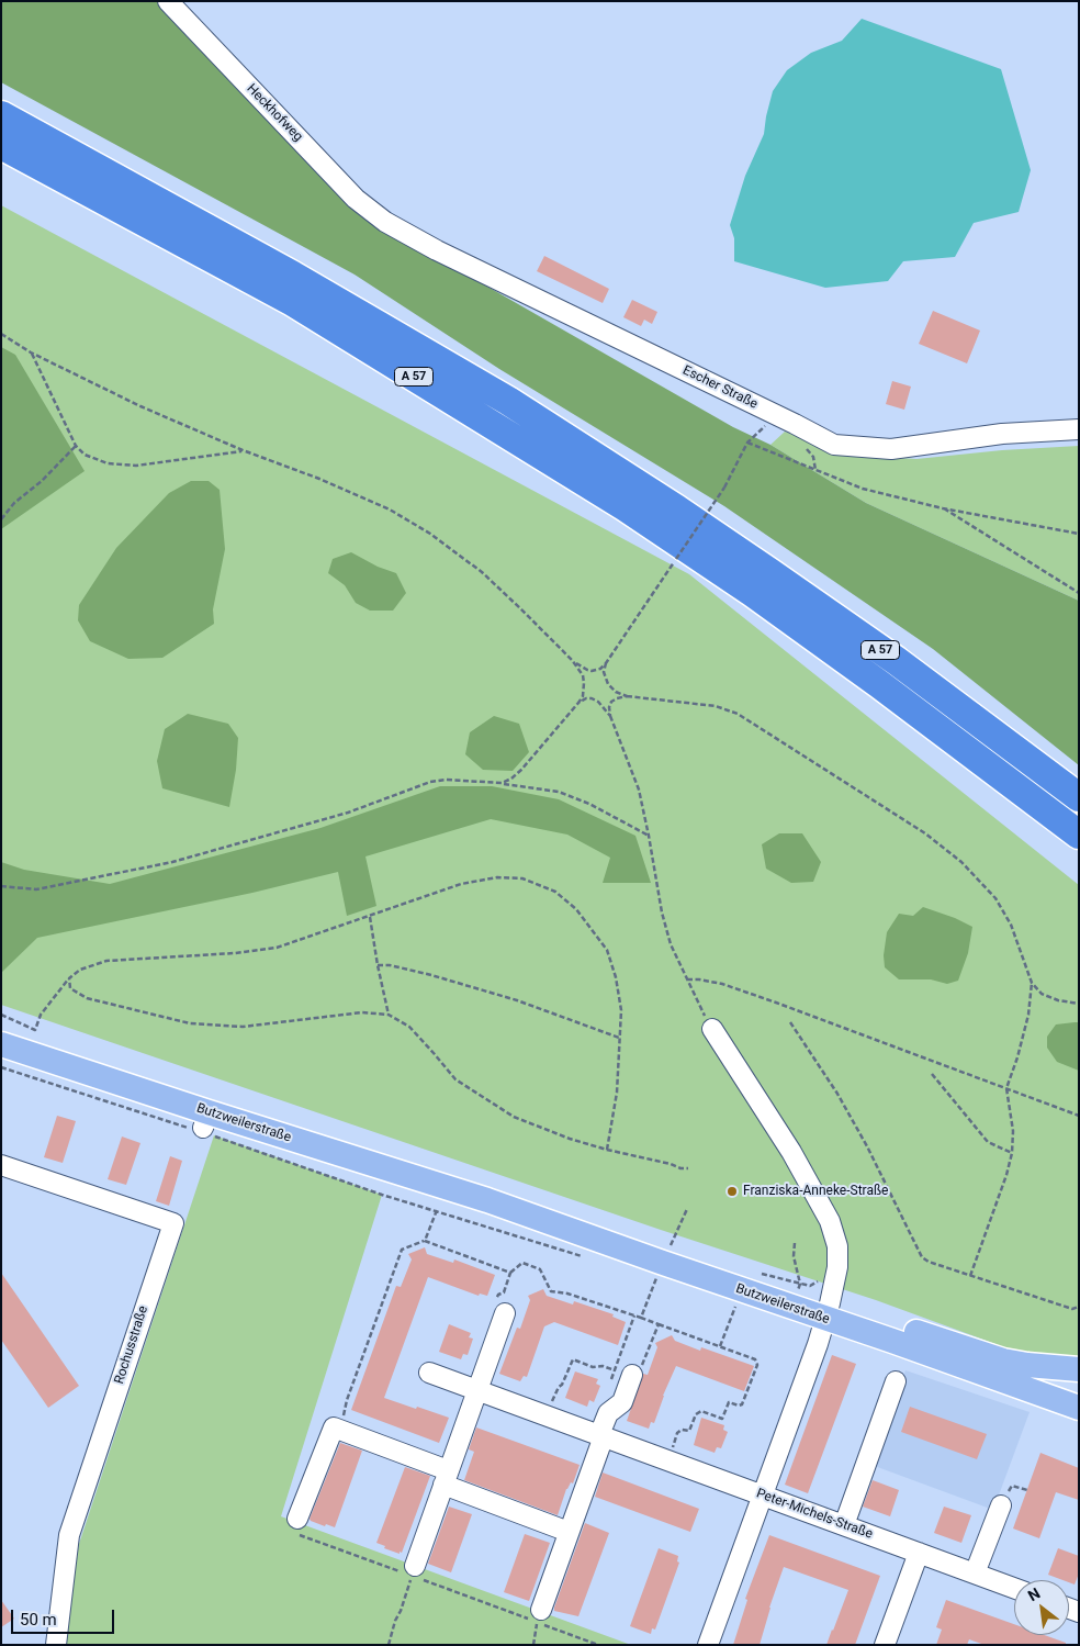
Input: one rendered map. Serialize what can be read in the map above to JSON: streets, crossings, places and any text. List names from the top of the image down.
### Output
{
  "streets": {
    "highway": ["A 57"],
    "main road": ["Butzweilerstraße"],
    "street": [
      "Heckhofweg",
      "Escher Straße",
      "Rochusstraße",
      "Peter-Michels-Straße"
    ]
  },
  "crossings": [
    ["Heckhofweg", "Escher Straße"]
  ],
  "places": ["Franziska-Anneke-Straße"],
  "scale_bar": "50 m",
  "north": "top left"
}
